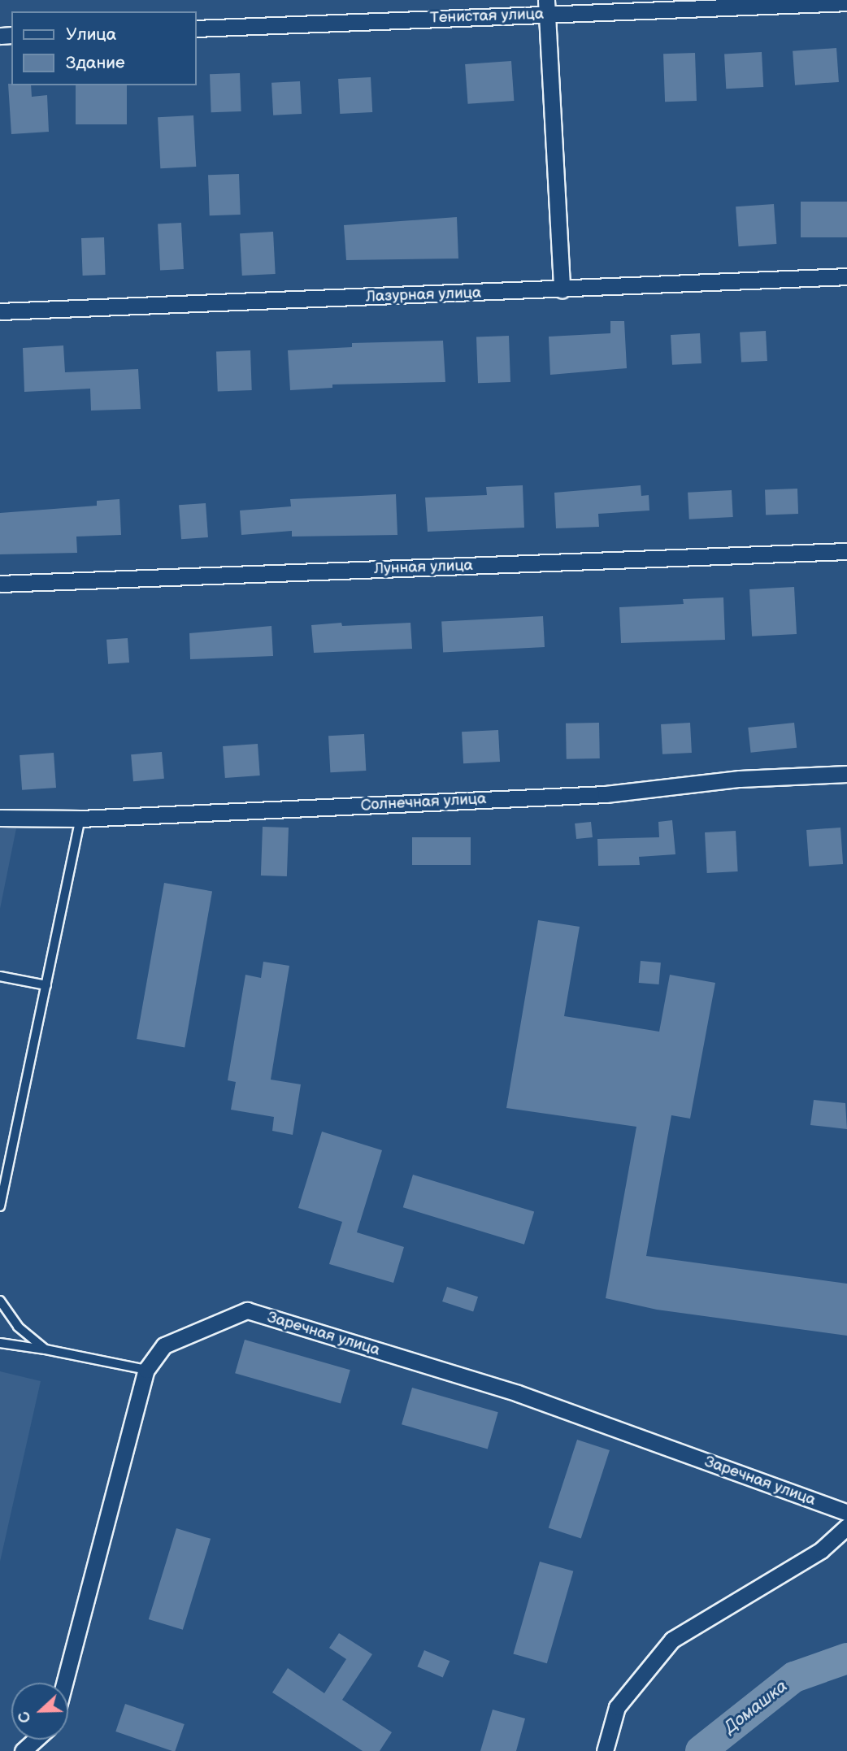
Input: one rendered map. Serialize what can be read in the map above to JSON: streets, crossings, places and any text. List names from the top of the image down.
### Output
{
  "streets": {
    "street": [
      "Тенистая улица",
      "Лазурная улица",
      "Лунная улица",
      "Солнечная улица",
      "Заречная улица"
    ]
  },
  "water": ["Домашка"],
  "legend": ["Улица", "Здание"],
  "north": "left"
}
